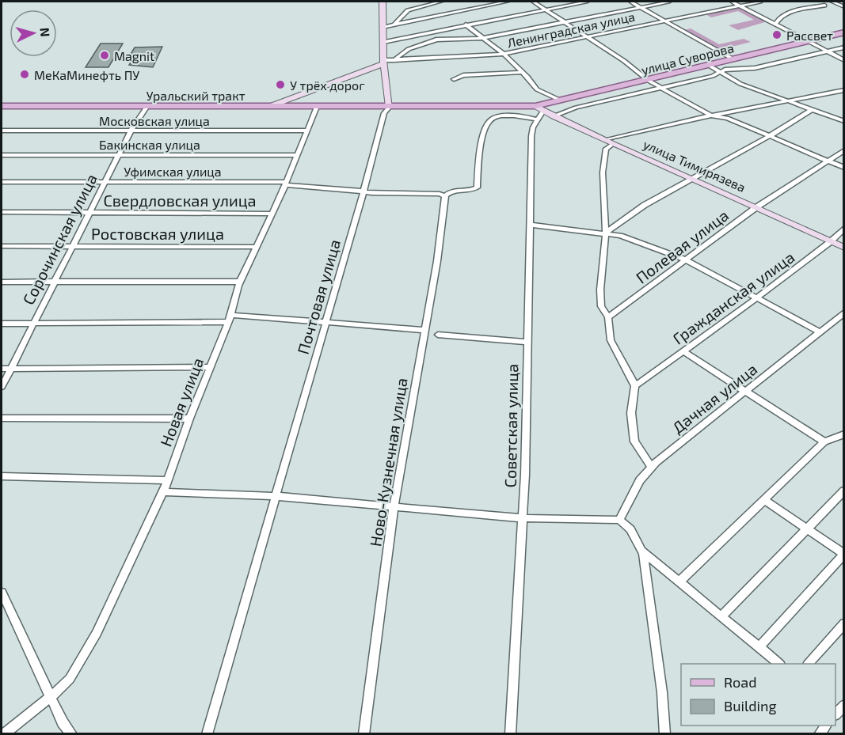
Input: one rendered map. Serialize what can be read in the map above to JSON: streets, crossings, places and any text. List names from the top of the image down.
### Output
{
  "streets": {
    "main road": ["улица Суворова", "Уральский тракт", "улица Тимирязева"],
    "street": [
      "Ленинградская улица",
      "Московская улица",
      "Бакинская улица",
      "Уфимская улица",
      "Свердловская улица",
      "Ростовская улица",
      "Сорочинская улица",
      "Полевая улица",
      "Почтовая улица",
      "Гражданская улица",
      "Дачная улица",
      "Новая улица",
      "Советская улица",
      "Ново-Кузнечная улица"
    ]
  },
  "crossings": [
    ["улица Суворова", "Уральский тракт"],
    ["улица Суворова", "улица Тимирязева"],
    ["улица Суворова", "Почтовая улица"],
    ["улица Суворова", "Советская улица"],
    ["Уральский тракт", "Сорочинская улица"],
    ["Уральский тракт", "Почтовая улица"],
    ["Уральский тракт", "Новая улица"],
    ["Московская улица", "Сорочинская улица"],
    ["Московская улица", "Новая улица"],
    ["Бакинская улица", "Сорочинская улица"],
    ["Бакинская улица", "Новая улица"],
    ["улица Тимирязева", "Полевая улица"],
    ["улица Тимирязева", "Гражданская улица"],
    ["улица Тимирязева", "Советская улица"],
    ["Уфимская улица", "Сорочинская улица"],
    ["Уфимская улица", "Почтовая улица"],
    ["Уфимская улица", "Новая улица"],
    ["Уфимская улица", "Ново-Кузнечная улица"],
    ["Свердловская улица", "Сорочинская улица"],
    ["Свердловская улица", "Новая улица"],
    ["Ростовская улица", "Сорочинская улица"],
    ["Ростовская улица", "Новая улица"]
  ],
  "places": [
    "Рассвет",
    "Magnit",
    "МеКаМинефть ПУ",
    "У трёх дорог"
  ],
  "legend": ["Road", "Building"],
  "north": "right"
}
